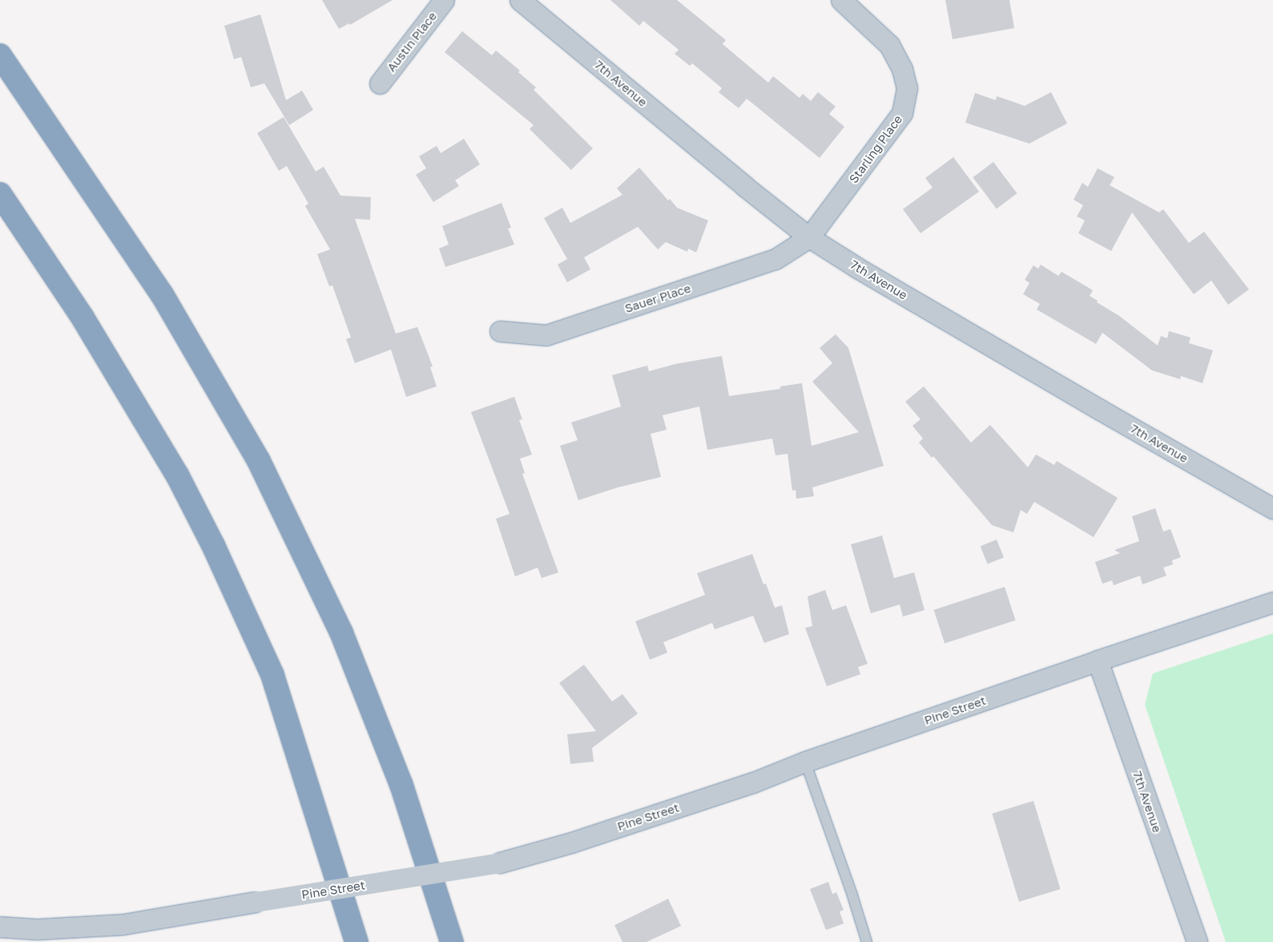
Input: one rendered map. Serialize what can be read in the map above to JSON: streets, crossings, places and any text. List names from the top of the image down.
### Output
{
  "streets": {
    "street": [
      "Austin Place",
      "7th Avenue",
      "Starling Place",
      "Sauer Place",
      "Pine Street"
    ]
  },
  "crossings": [
    ["7th Avenue", "Starling Place"],
    ["7th Avenue", "Sauer Place"],
    ["7th Avenue", "Pine Street"],
    ["Starling Place", "Sauer Place"]
  ]
}
